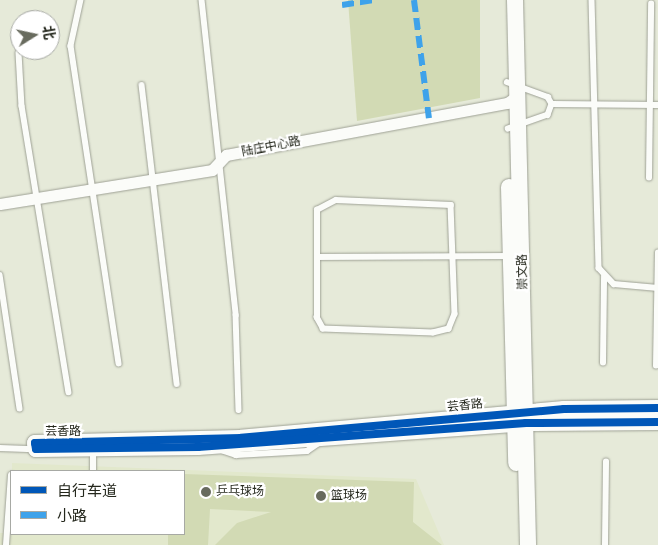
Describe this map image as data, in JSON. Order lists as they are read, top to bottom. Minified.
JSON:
{"streets":{"street":["陆庄中心路","崇文路","芸香路"]},"crossings":[["陆庄中心路","崇文路"],["崇文路","芸香路"]],"places":["乒乓球场","篮球场"],"legend":["自行车道","小路"],"north":"right"}
